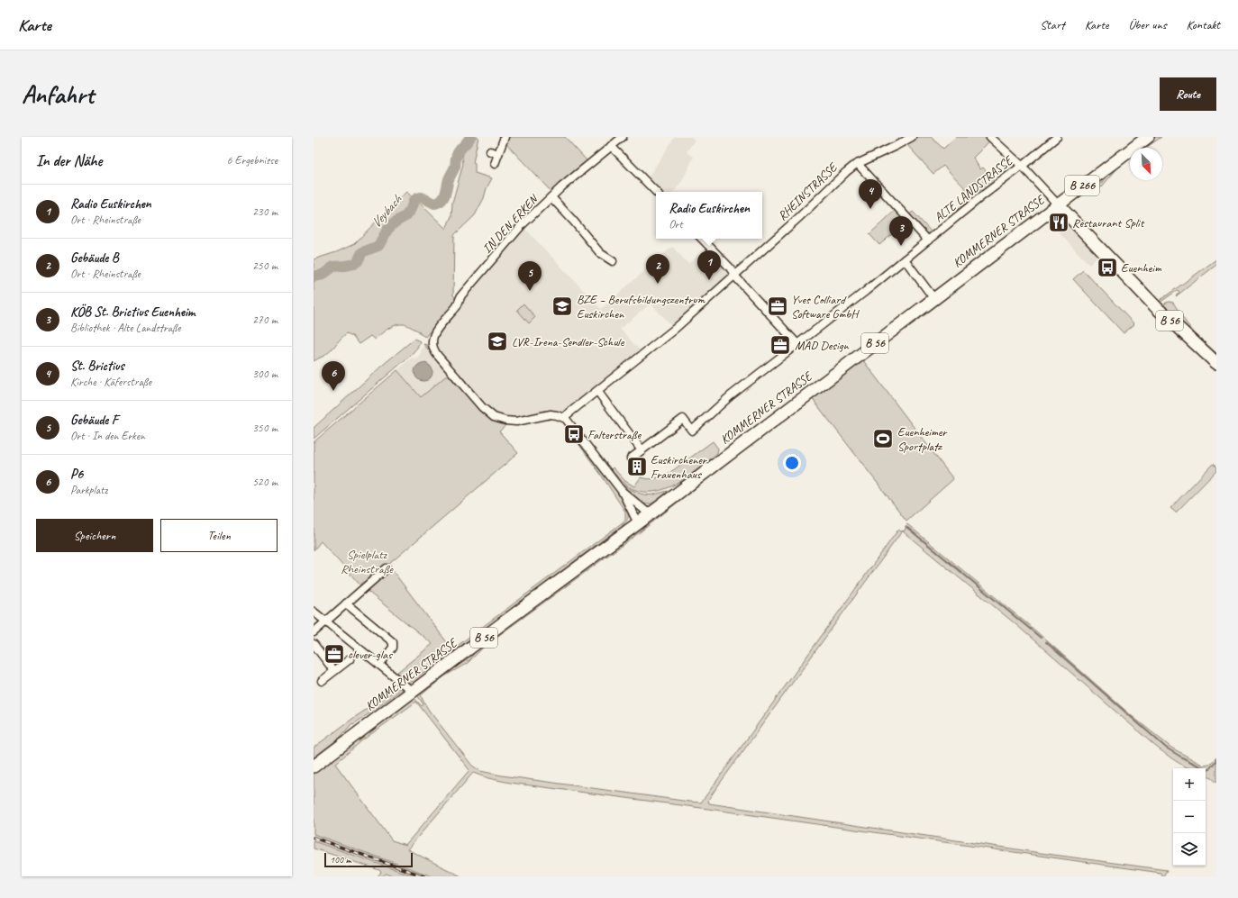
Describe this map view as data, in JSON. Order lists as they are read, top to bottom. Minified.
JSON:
{"streets":{"main road":["B 266","KOMMERNER STRASSE","B 56"],"street":["ALTE LANDSTRASSE","RHEINSTRASSE","IN DEN ERKEN"]},"crossings":[["RHEINSTRASSE","IN DEN ERKEN"],["KOMMERNER STRASSE","B 56"]],"water":["Veybach"],"parks":["Spielplatz Rheinstraße"],"places":{"restaurant":["Restaurant Split"],"bus stop":["Euenheim","Falterstraße"],"school or university":["BZE – Berufsbildungszentrum Euskirchen","LVR-Irena-Sendler-Schule"],"office":["Yves Colliard Software GmbH","MAD Design","clever-glas"],"sports":["Euenheimer Sportplatz"],"building":["Euskirchener Frauenhaus"]},"scale_bar":"100 m","north":"bottom right","page":{"header":"Karte","nav":["Start","Karte","Über uns","Kontakt"],"buttons":["Route",["Speichern","Teilen"]],"title":"Anfahrt","heading":["In der Nähe","6 Ergebnisse"],"pins":["4","3","1","2","5","6"],"list":[{"mark":"1","name":"Radio Euskirchen","note":"Ort · Rheinstraße","value":"230 m"},{"mark":"2","name":"Gebäude B","note":"Ort · Rheinstraße","value":"250 m"},{"mark":"3","name":"KÖB St. Brictius Euenheim","note":"Bibliothek · Alte Landstraße","value":"270 m"},{"mark":"4","name":"St. Brictius","note":"Kirche · Käferstraße","value":"300 m"},{"mark":"5","name":"Gebäude F","note":"Ort · In den Erken","value":"350 m"},{"mark":"6","name":"P6","note":"Parkplatz","value":"520 m"}],"popup":["Radio Euskirchen","Ort"],"map_buttons":["+","−"],"scale":"100 m"}}
